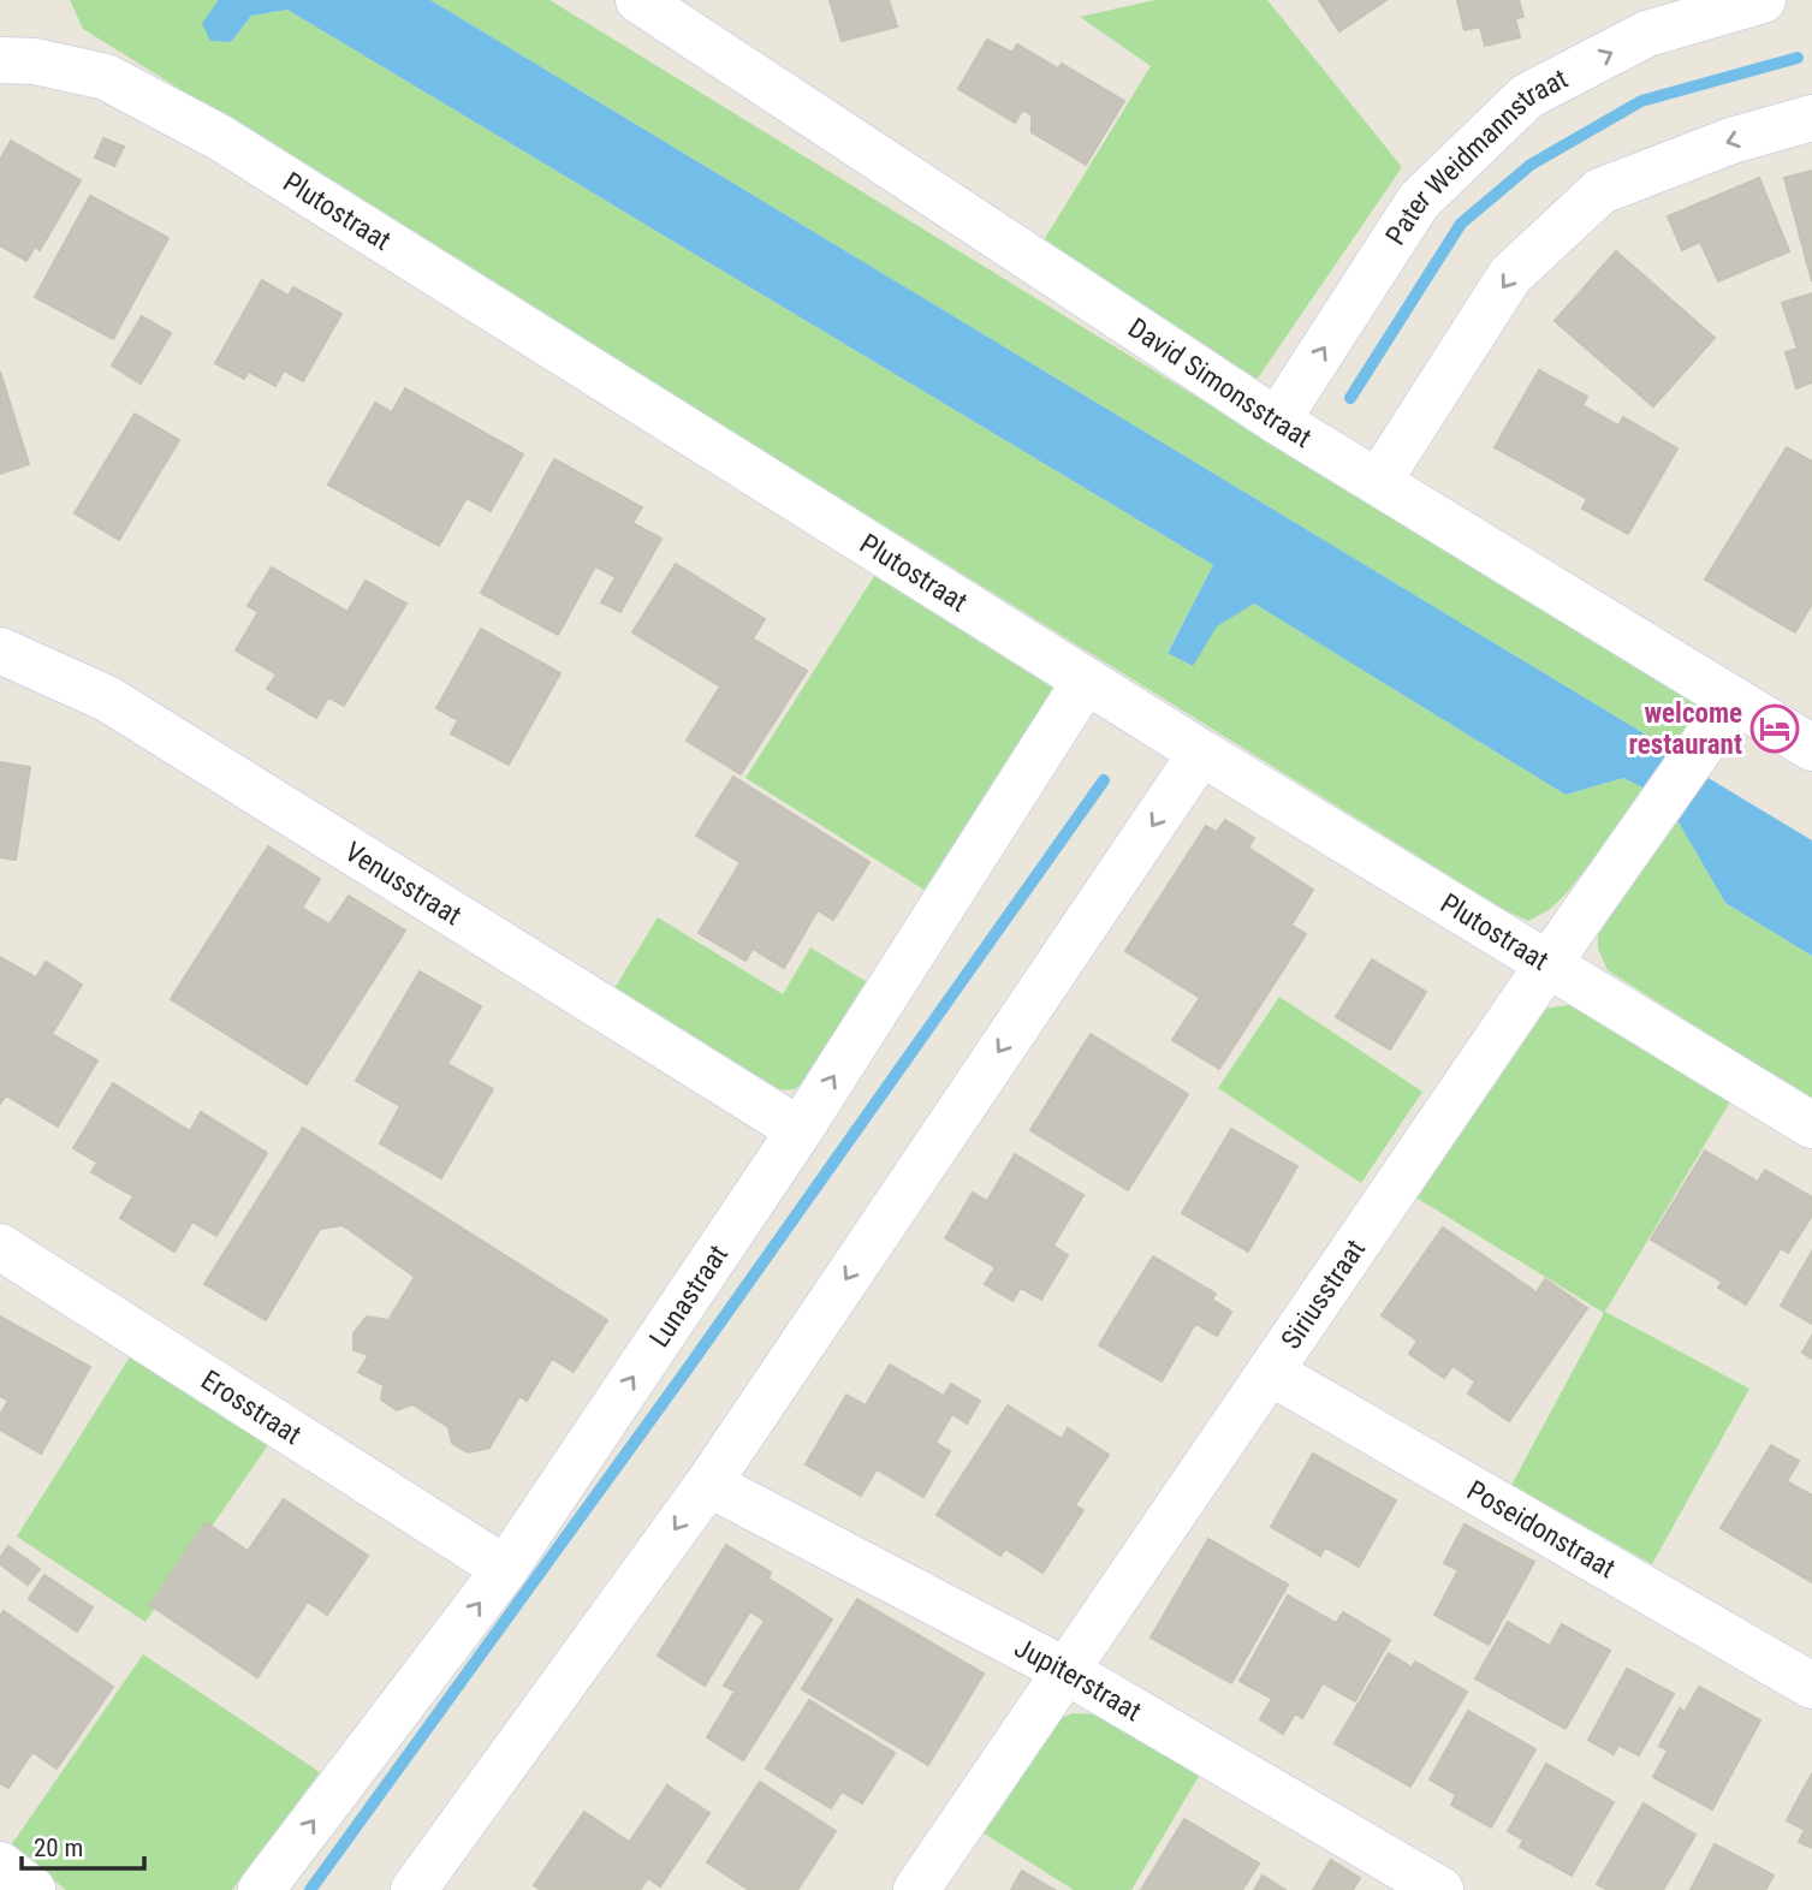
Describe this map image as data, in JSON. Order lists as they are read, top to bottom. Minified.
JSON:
{"streets":{"street":["Pater Weidmannstraat","Plutostraat","David Simonsstraat","Venusstraat","Siriusstraat","Lunastraat","Erosstraat","Poseidonstraat","Jupiterstraat"]},"crossings":[["Pater Weidmannstraat","David Simonsstraat"],["Plutostraat","Siriusstraat"],["Plutostraat","Lunastraat"],["David Simonsstraat","Siriusstraat"],["Venusstraat","Lunastraat"],["Siriusstraat","Poseidonstraat"],["Siriusstraat","Jupiterstraat"],["Lunastraat","Erosstraat"]],"places":{"hotel":["welcome restaurant"]},"scale_bar":"20 m"}
